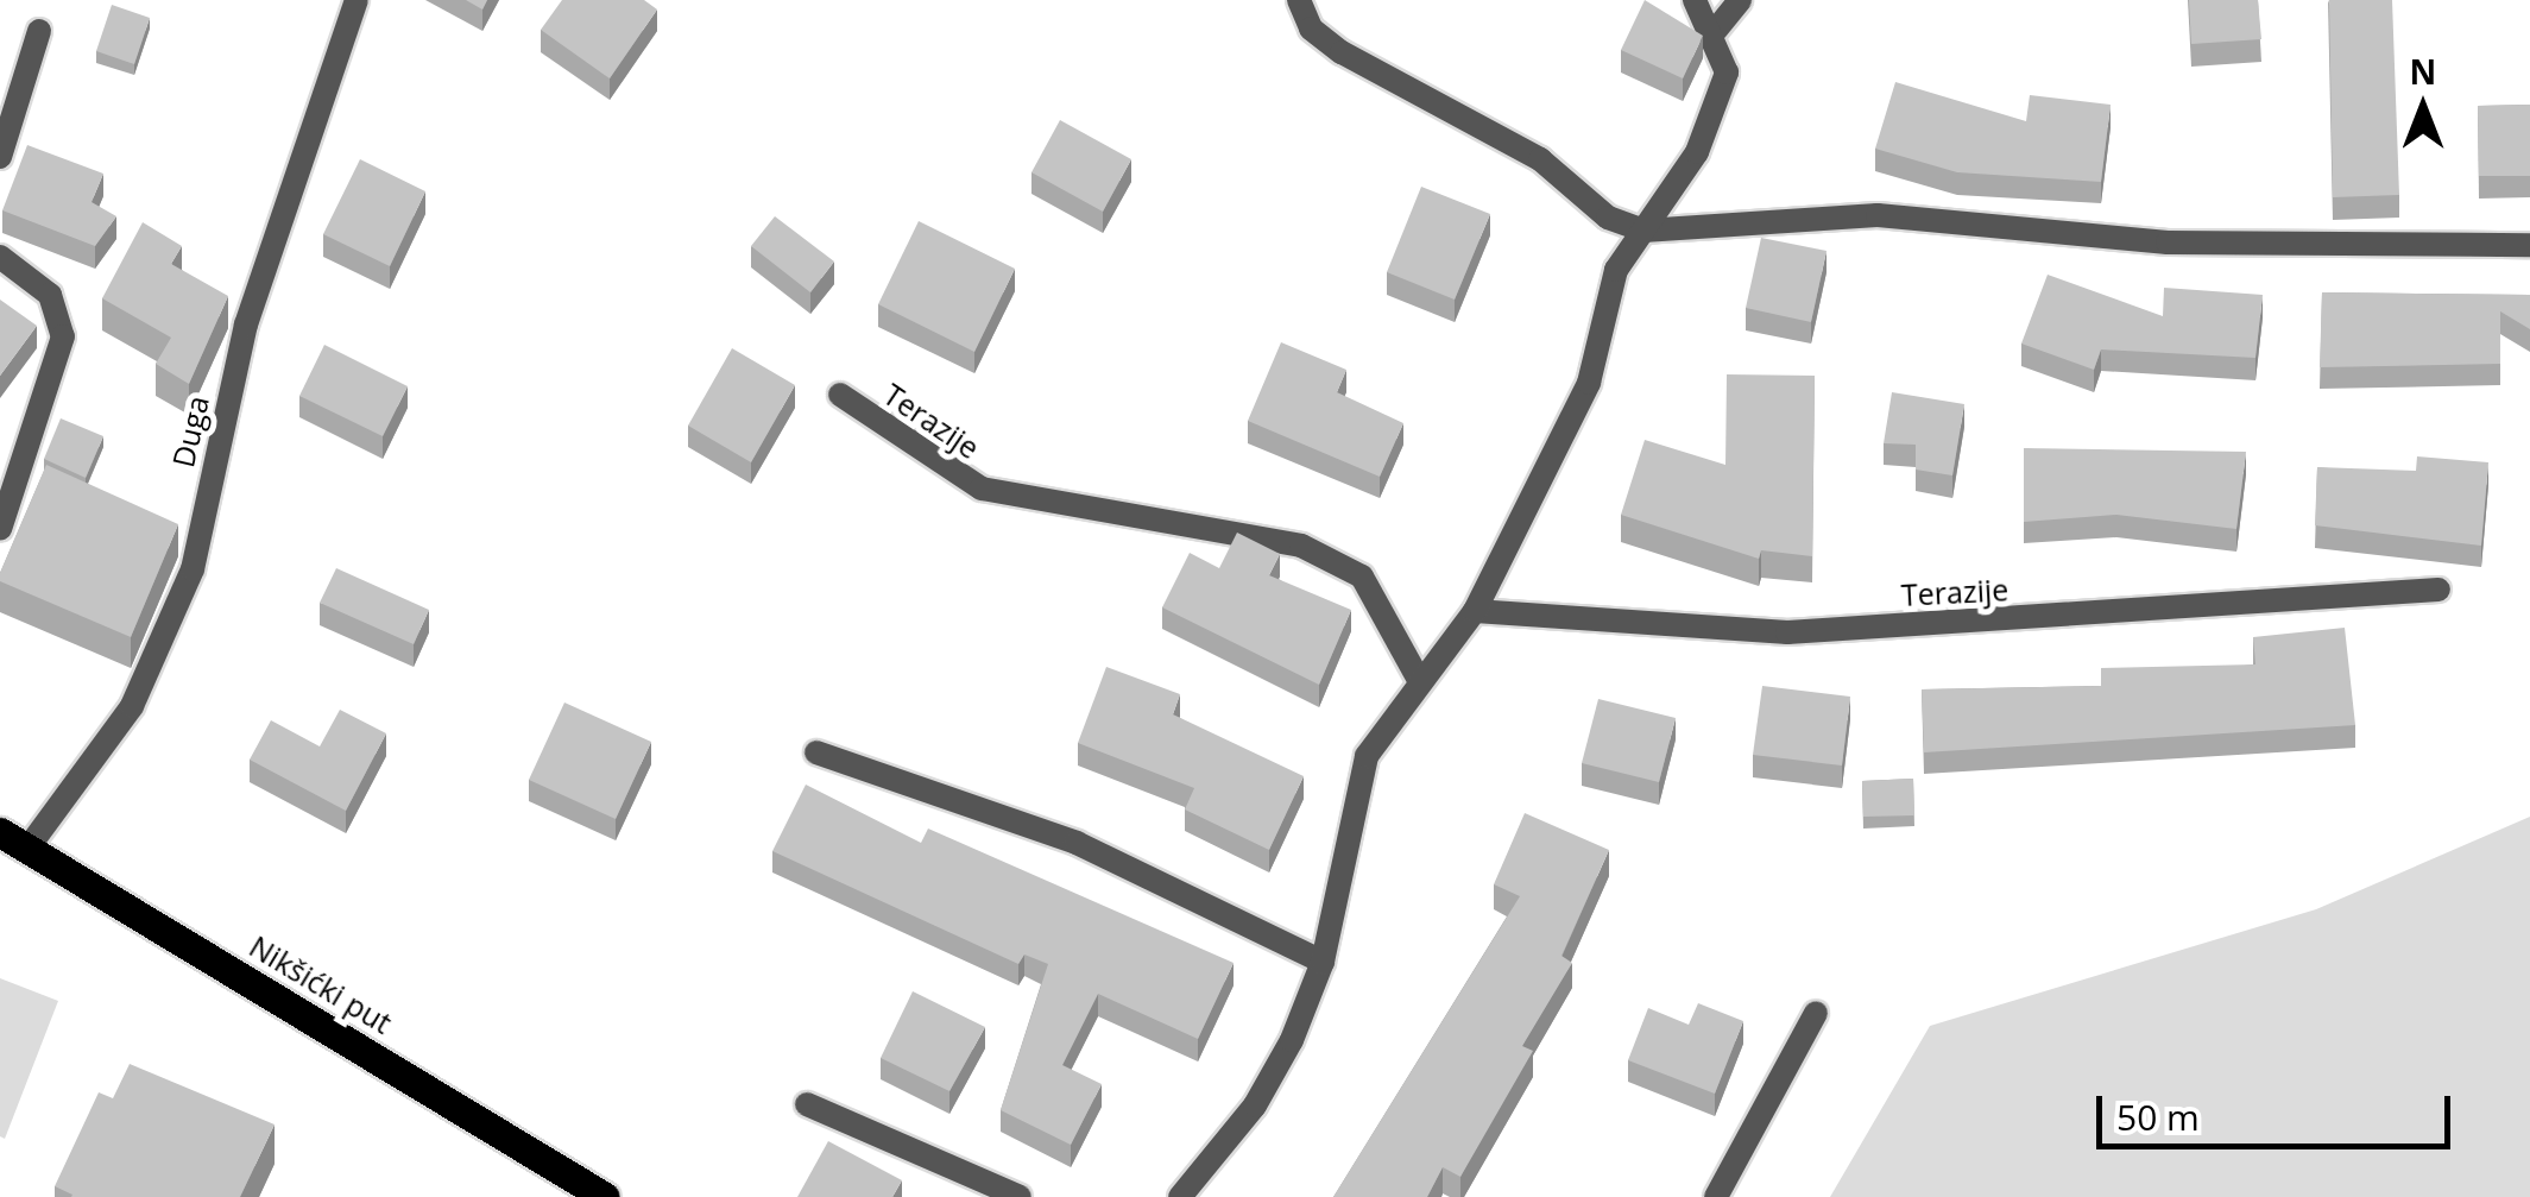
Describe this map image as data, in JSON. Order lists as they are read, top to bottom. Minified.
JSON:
{"streets":{"main road":["Nikšićki put"],"street":["Terazije","Duga"]},"crossings":[["Duga","Nikšićki put"]],"scale_bar":"50 m","north":"top"}
